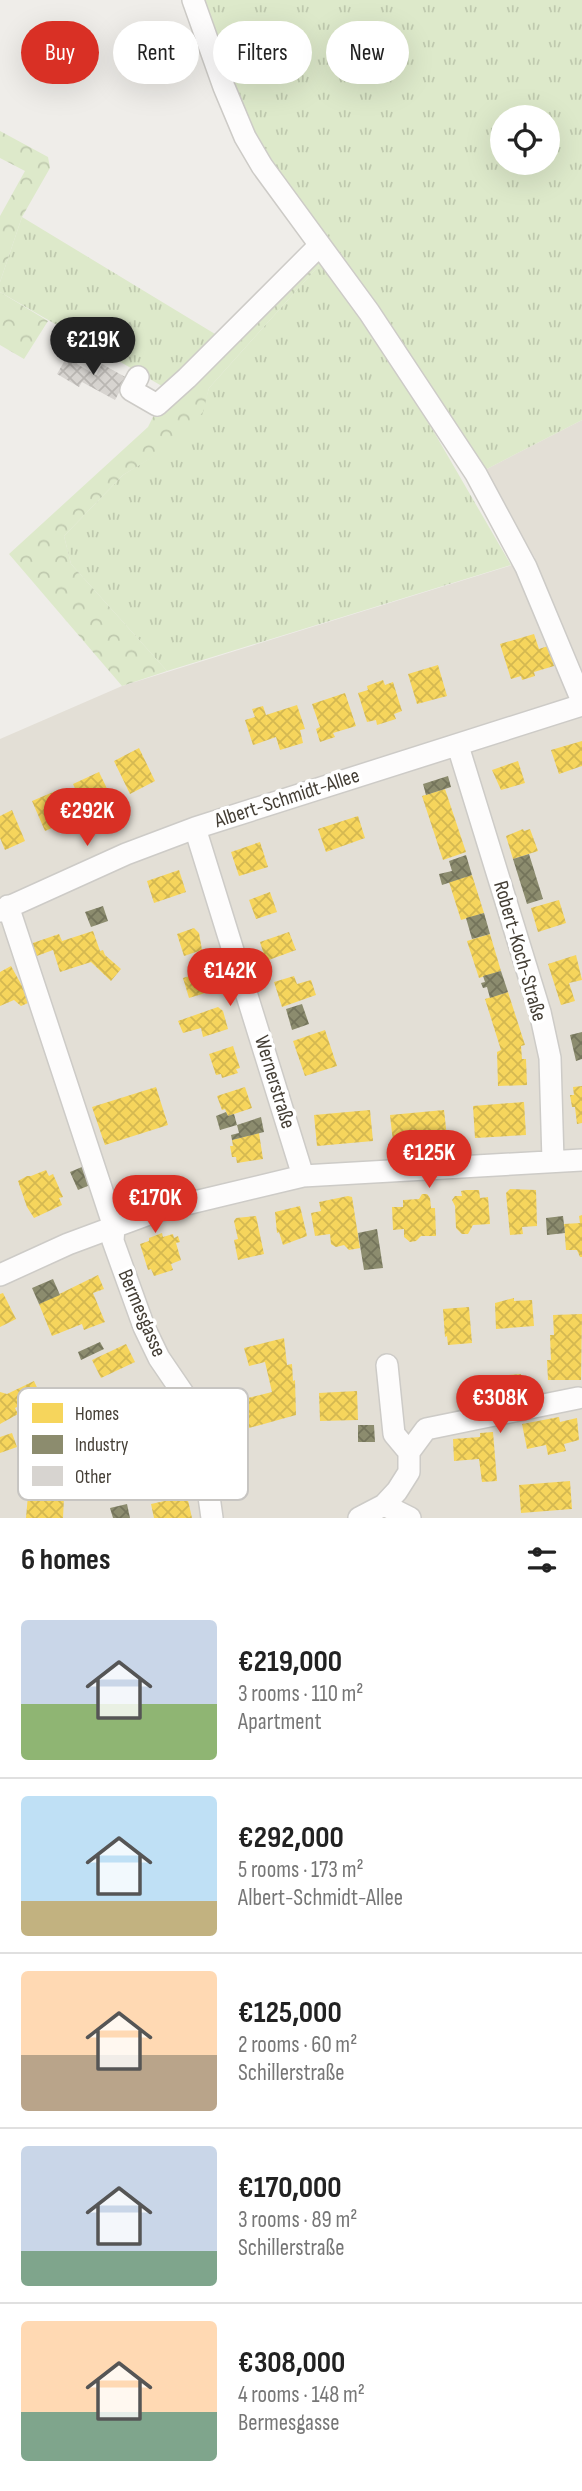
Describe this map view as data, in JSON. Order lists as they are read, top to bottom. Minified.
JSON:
{"streets":{"street":["Albert-Schmidt-Allee","Robert-Koch-Straße","Wernerstraße","Bermesgasse"]},"crossings":[["Albert-Schmidt-Allee","Robert-Koch-Straße"],["Albert-Schmidt-Allee","Wernerstraße"],["Albert-Schmidt-Allee","Bermesgasse"]],"legend":["Homes","Industry","Other"],"page":{"chip":["Buy","Rent","Filters","New"],"price":["€219K","€292K","€142K","€125K","€170K","€308K"],"heading":"6 homes","list":[{"name":"€219,000","note":"3 rooms · 110 m² · Apartment"},{"name":"€292,000","note":"5 rooms · 173 m² · Albert-Schmidt-Allee"},{"name":"€125,000","note":"2 rooms · 60 m² · Schillerstraße"},{"name":"€170,000","note":"3 rooms · 89 m² · Schillerstraße"},{"name":"€308,000","note":"4 rooms · 148 m² · Bermesgasse"}]}}
